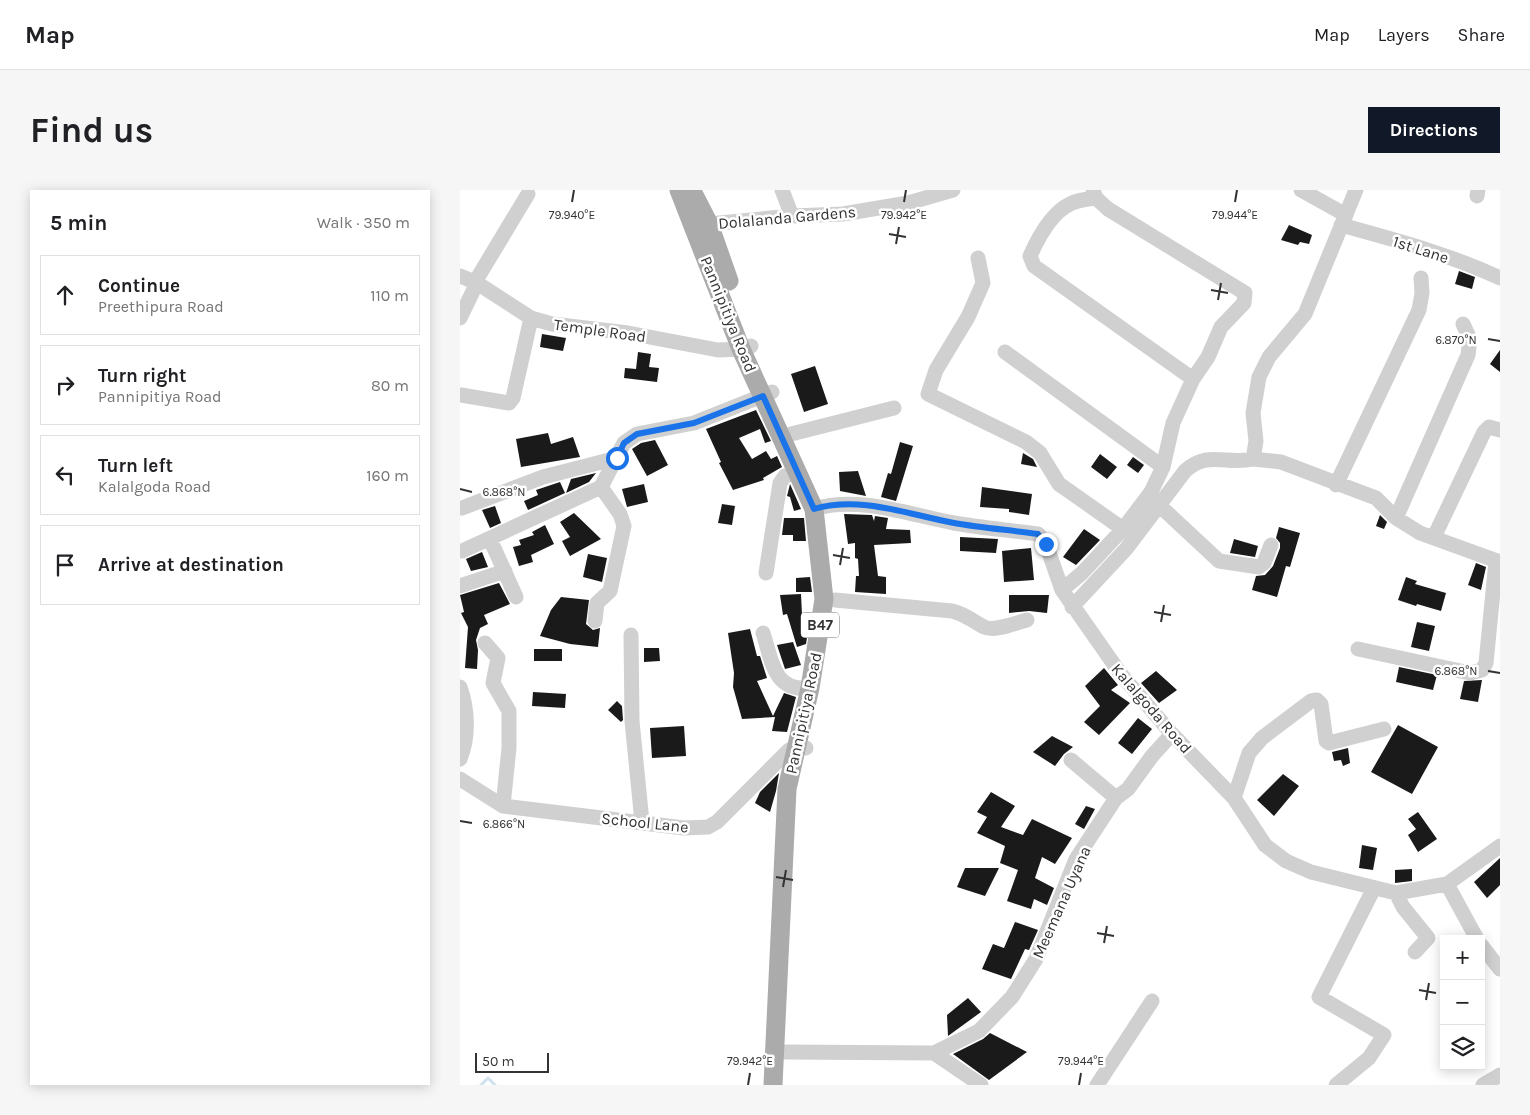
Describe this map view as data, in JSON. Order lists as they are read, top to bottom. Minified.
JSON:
{"streets":{"main road":["Pannipitiya Road","B47"],"street":["Dolalanda Gardens","1st Lane","Temple Road","Kalalgoda Road","School Lane","Meemana Uyana"]},"crossings":[["Dolalanda Gardens","Pannipitiya Road"],["Pannipitiya Road","Temple Road"],["Pannipitiya Road","Kalalgoda Road"],["Pannipitiya Road","School Lane"],["Kalalgoda Road","Meemana Uyana"]],"scale_bar":"50 m","page":{"header":"Map","nav":["Map","Layers","Share"],"buttons":"Directions","title":"Find us","heading":["5 min","Walk · 350 m"],"list":[["Continue","Preethipura Road","110 m"],["Turn right","Pannipitiya Road","80 m"],["Turn left","Kalalgoda Road","160 m"],"Arrive at destination"],"map_buttons":["+","−"],"scale":"50 m"},"coordinates":["79.940°E","79.942°E","79.944°E","6.870°N","6.868°N","6.866°N"]}
